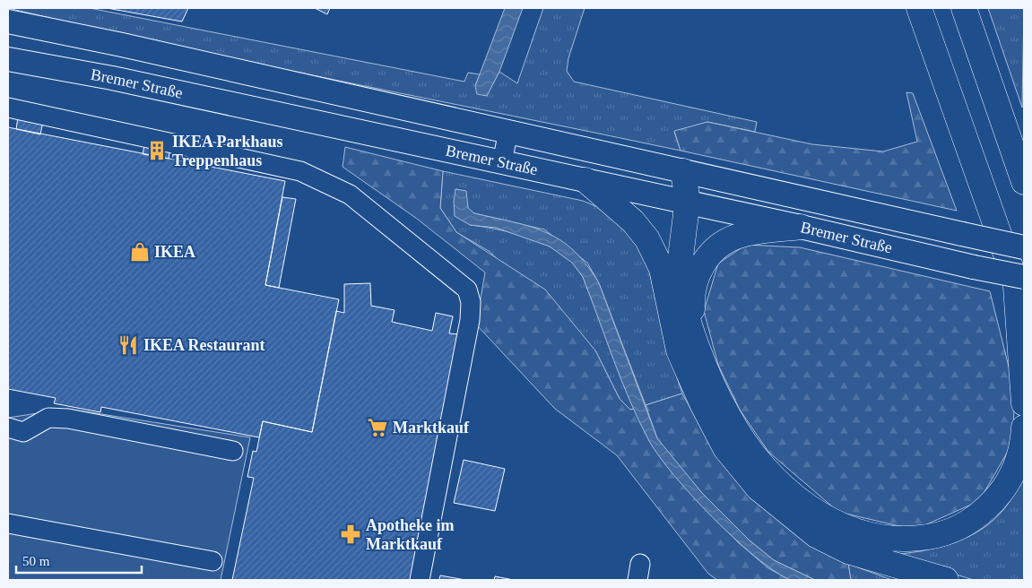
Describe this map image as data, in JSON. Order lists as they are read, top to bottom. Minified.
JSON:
{"streets":{"main road":["Bremer Straße"]},"places":{"building":["IKEA Parkhaus Treppenhaus"],"shop":["IKEA"],"restaurant":["IKEA Restaurant"],"supermarket":["Marktkauf"],"pharmacy":["Apotheke im Marktkauf"]},"scale_bar":"50 m"}
